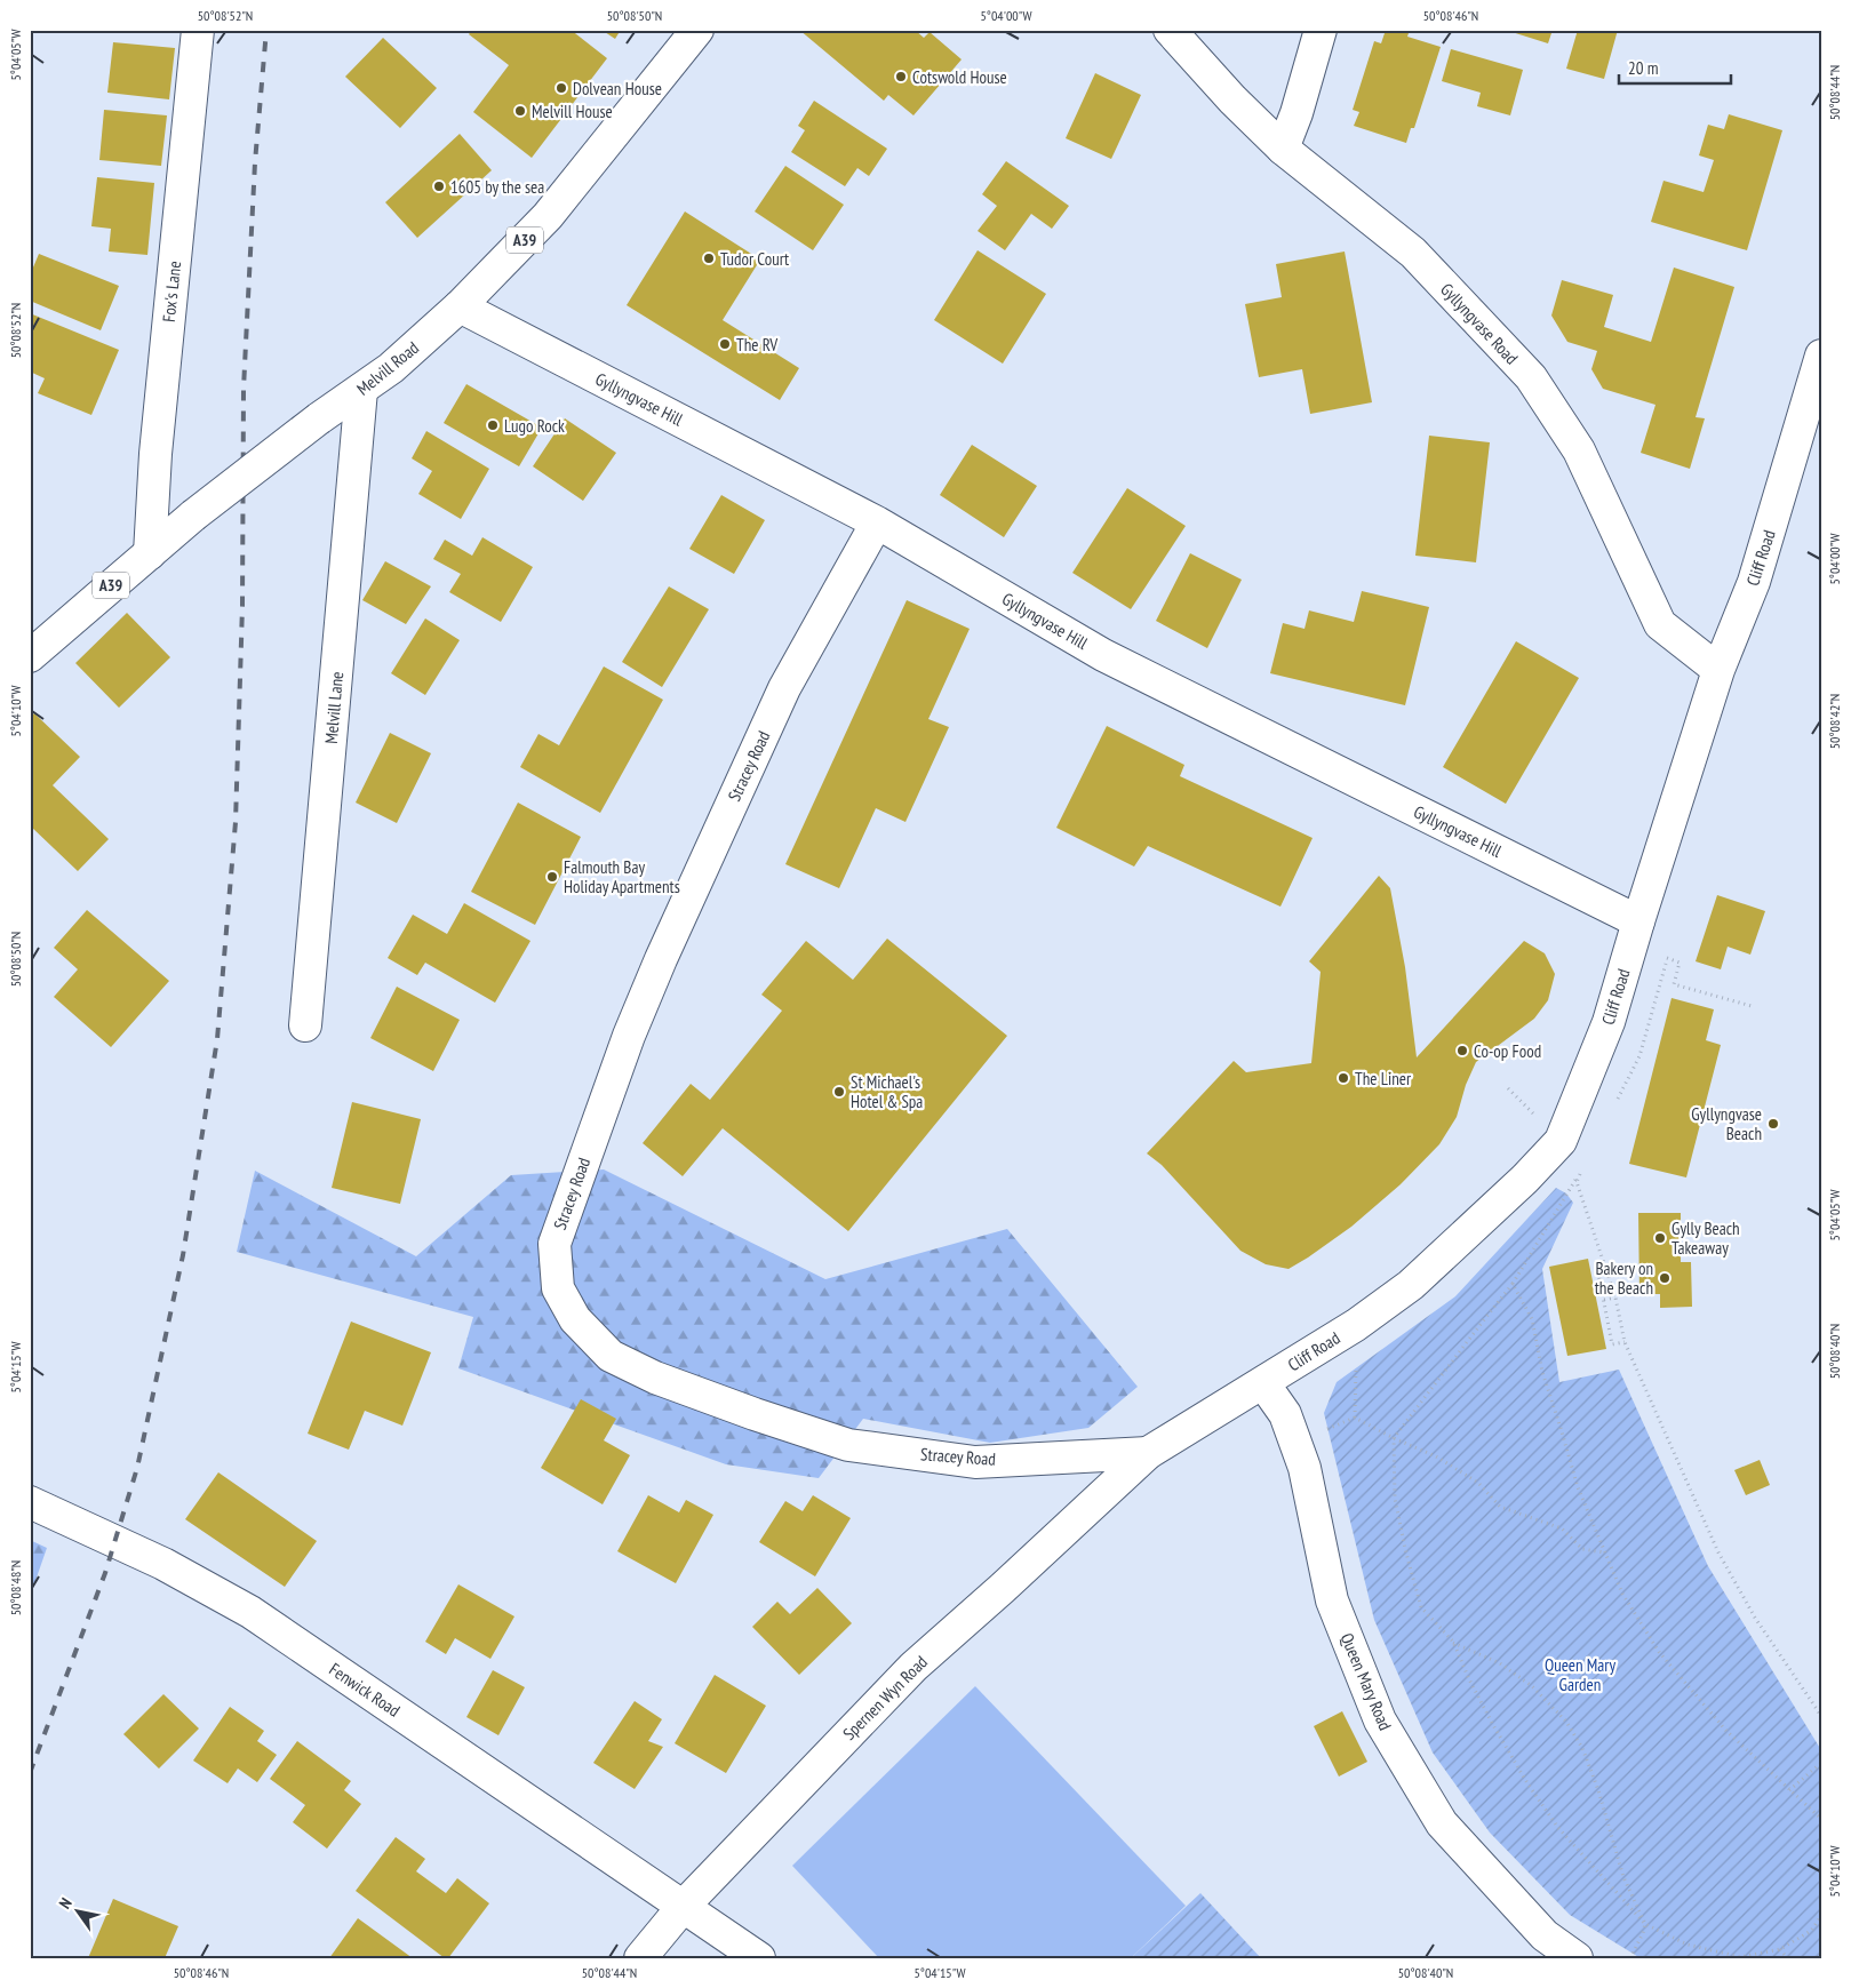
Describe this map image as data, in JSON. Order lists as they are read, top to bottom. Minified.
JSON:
{"streets":{"street":["A39","Fox's Lane","Gyllyngvase Road","Melvill Road","Gyllyngvase Hill","Cliff Road","Melvill Lane","Stracey Road","Queen Mary Road","Fenwick Road","Spernen Wyn Road"]},"crossings":[["Fox's Lane","Melvill Road"],["Gyllyngvase Road","Cliff Road"],["Melvill Road","Gyllyngvase Hill"],["Melvill Road","Melvill Lane"],["Gyllyngvase Hill","Cliff Road"],["Gyllyngvase Hill","Stracey Road"],["Cliff Road","Stracey Road"],["Cliff Road","Queen Mary Road"],["Cliff Road","Spernen Wyn Road"],["Stracey Road","Spernen Wyn Road"],["Fenwick Road","Spernen Wyn Road"]],"parks":["Queen Mary Garden"],"places":["Cotswold House","Dolvean House","Melvill House","1605 by the sea","Tudor Court","The RV","Lugo Rock","Falmouth Bay Holiday Apartments","Co-op Food","The Liner","St Michael's Hotel & Spa","Gyllyngvase Beach","Gylly Beach Takeaway","Bakery on the Beach"],"scale_bar":"20 m","north":"top left","coordinates":["50°08'52\"N","50°08'50\"N","5°04'00\"W","50°08'46\"N","5°04'05\"W","50°08'44\"N","5°04'10\"W","50°08'42\"N","50°08'40\"N","5°04'15\"W","50°08'48\"N"]}
